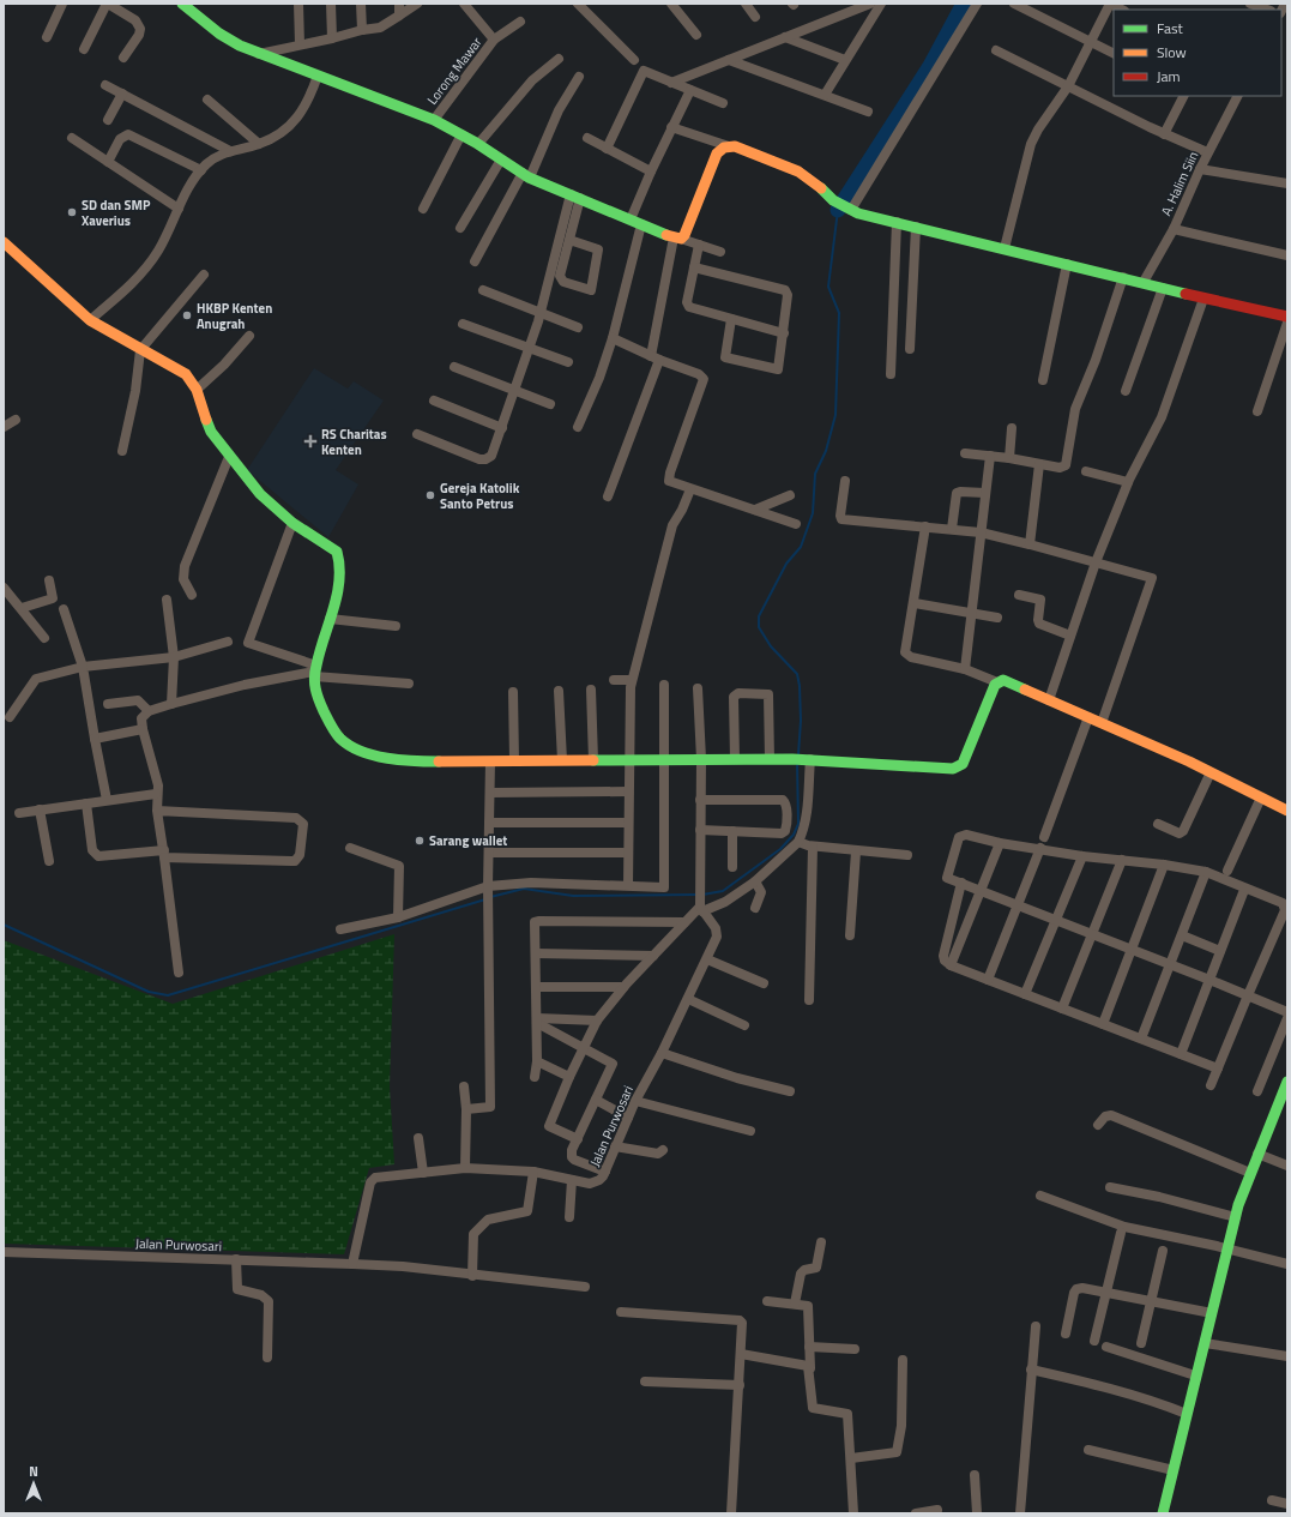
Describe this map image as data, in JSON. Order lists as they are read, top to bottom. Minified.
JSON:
{"streets":{"street":["Lorong Mawar","A. Halim Siin","Jalan Purwosari"]},"places":{"other":["SD dan SMP Xaverius","HKBP Kenten Anugrah","Gereja Katolik Santo Petrus","Sarang wallet"],"health":["RS Charitas Kenten"]},"legend":["Fast","Slow","Jam"],"north":"top"}
